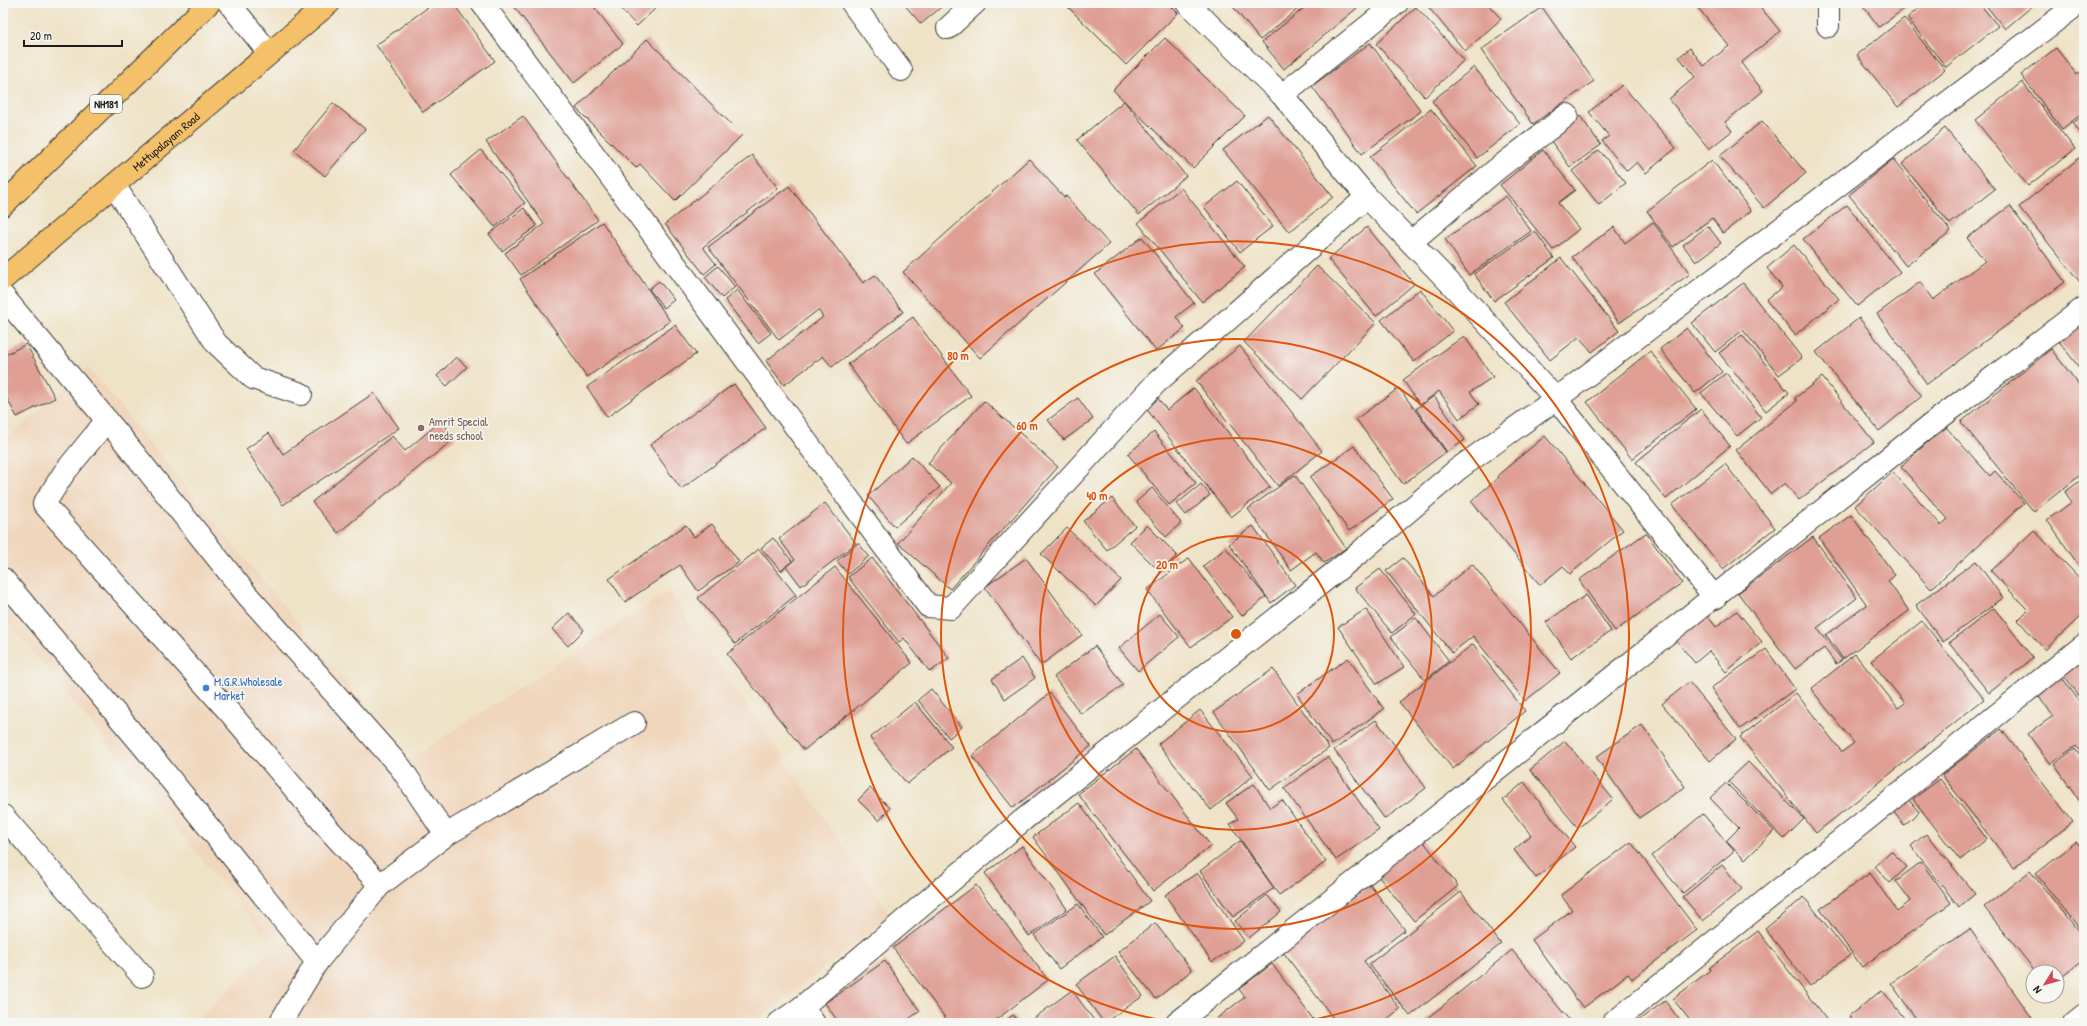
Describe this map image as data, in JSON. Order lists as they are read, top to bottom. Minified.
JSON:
{"streets":{"highway":["NH181","Mettupalayam Road"]},"places":["Amrit Special needs school","M.G.R.Wholesale Market"],"scale_bar":"20 m","north":"bottom left","rings":["80 m","60 m","40 m","20 m"]}
